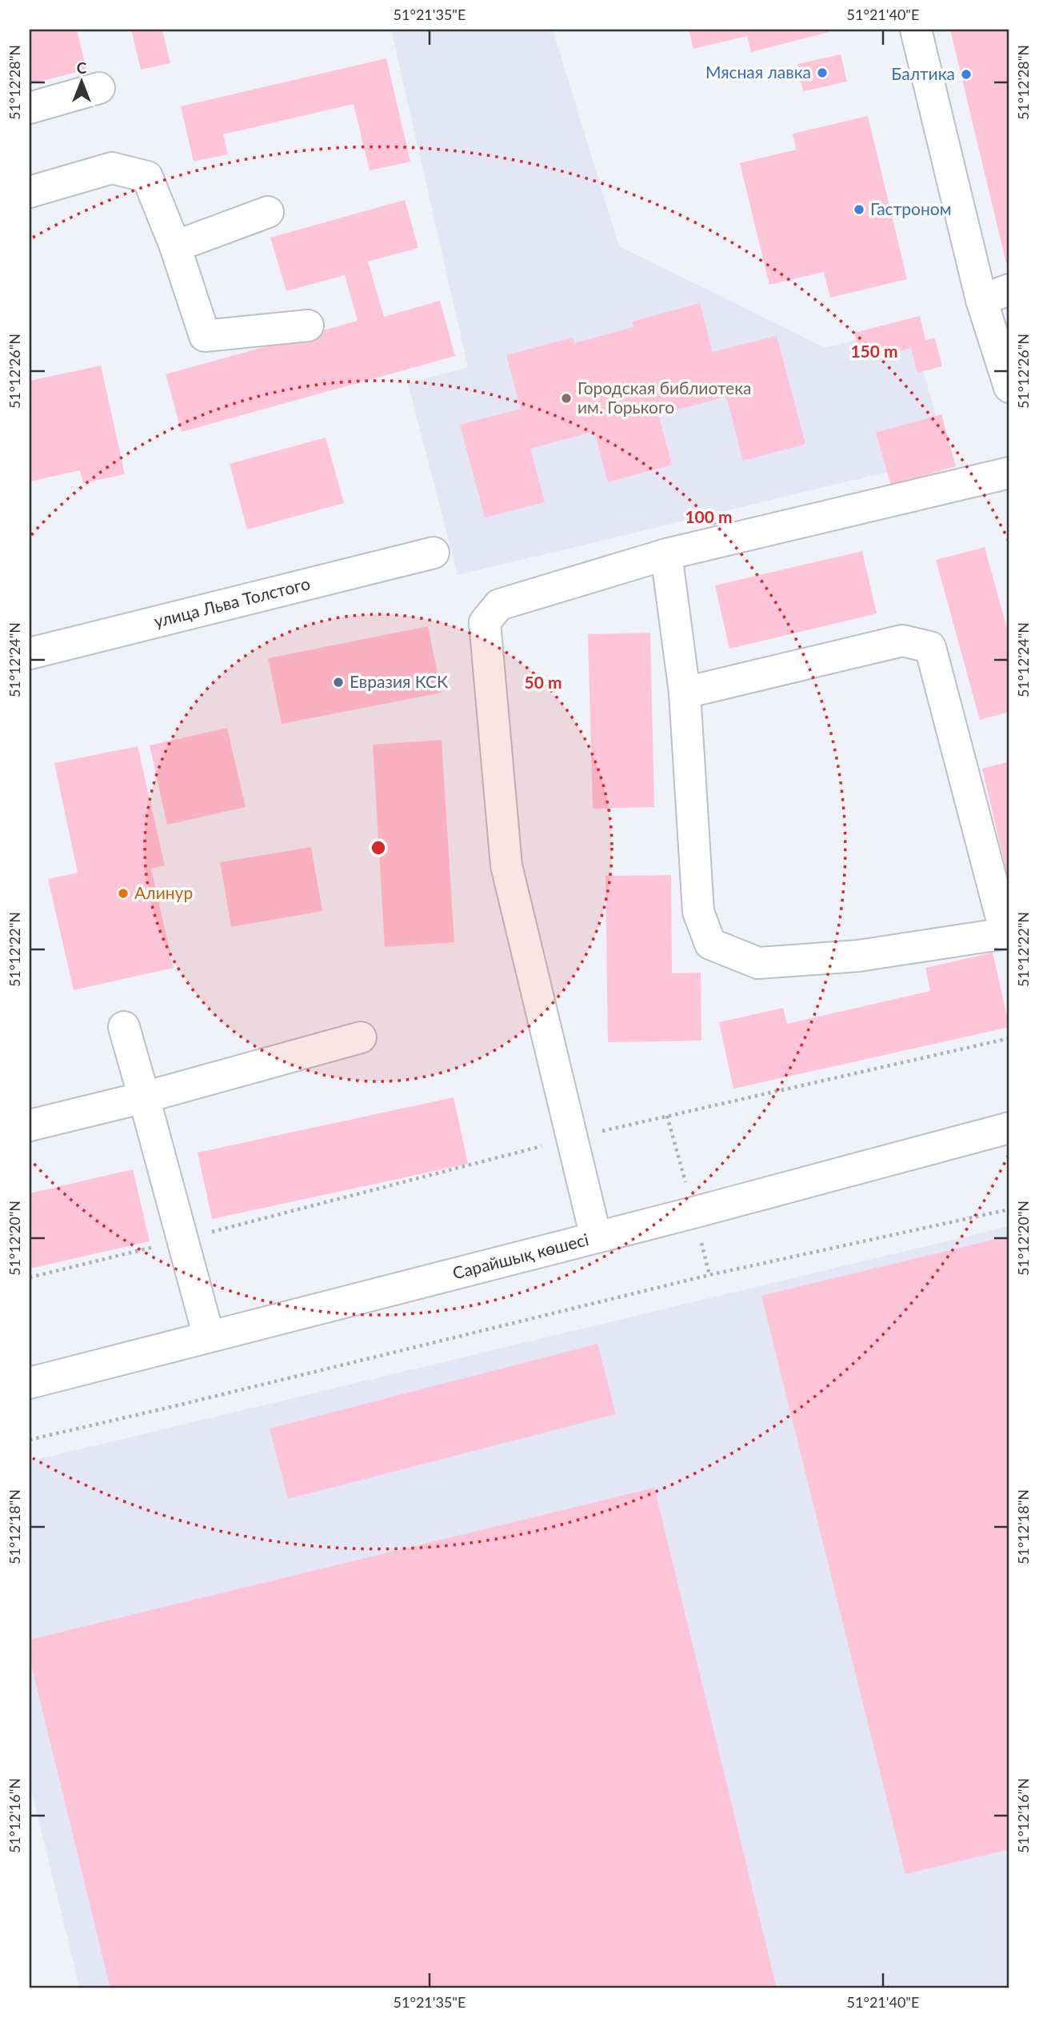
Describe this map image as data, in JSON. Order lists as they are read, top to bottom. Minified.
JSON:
{"streets":{"street":["улица Льва Толстого","Сарайшық көшесі"]},"places":["Мясная лавка","Балтика","Гастроном","Городская библиотека им. Горького","Евразия КСК","Алинур"],"north":"top","coordinates":["51°21'35\"E","51°21'40\"E","51°12'28\"N","51°12'26\"N","51°12'24\"N","51°12'22\"N","51°12'20\"N","51°12'18\"N","51°12'16\"N"],"rings":["150 m","100 m","50 m"]}
